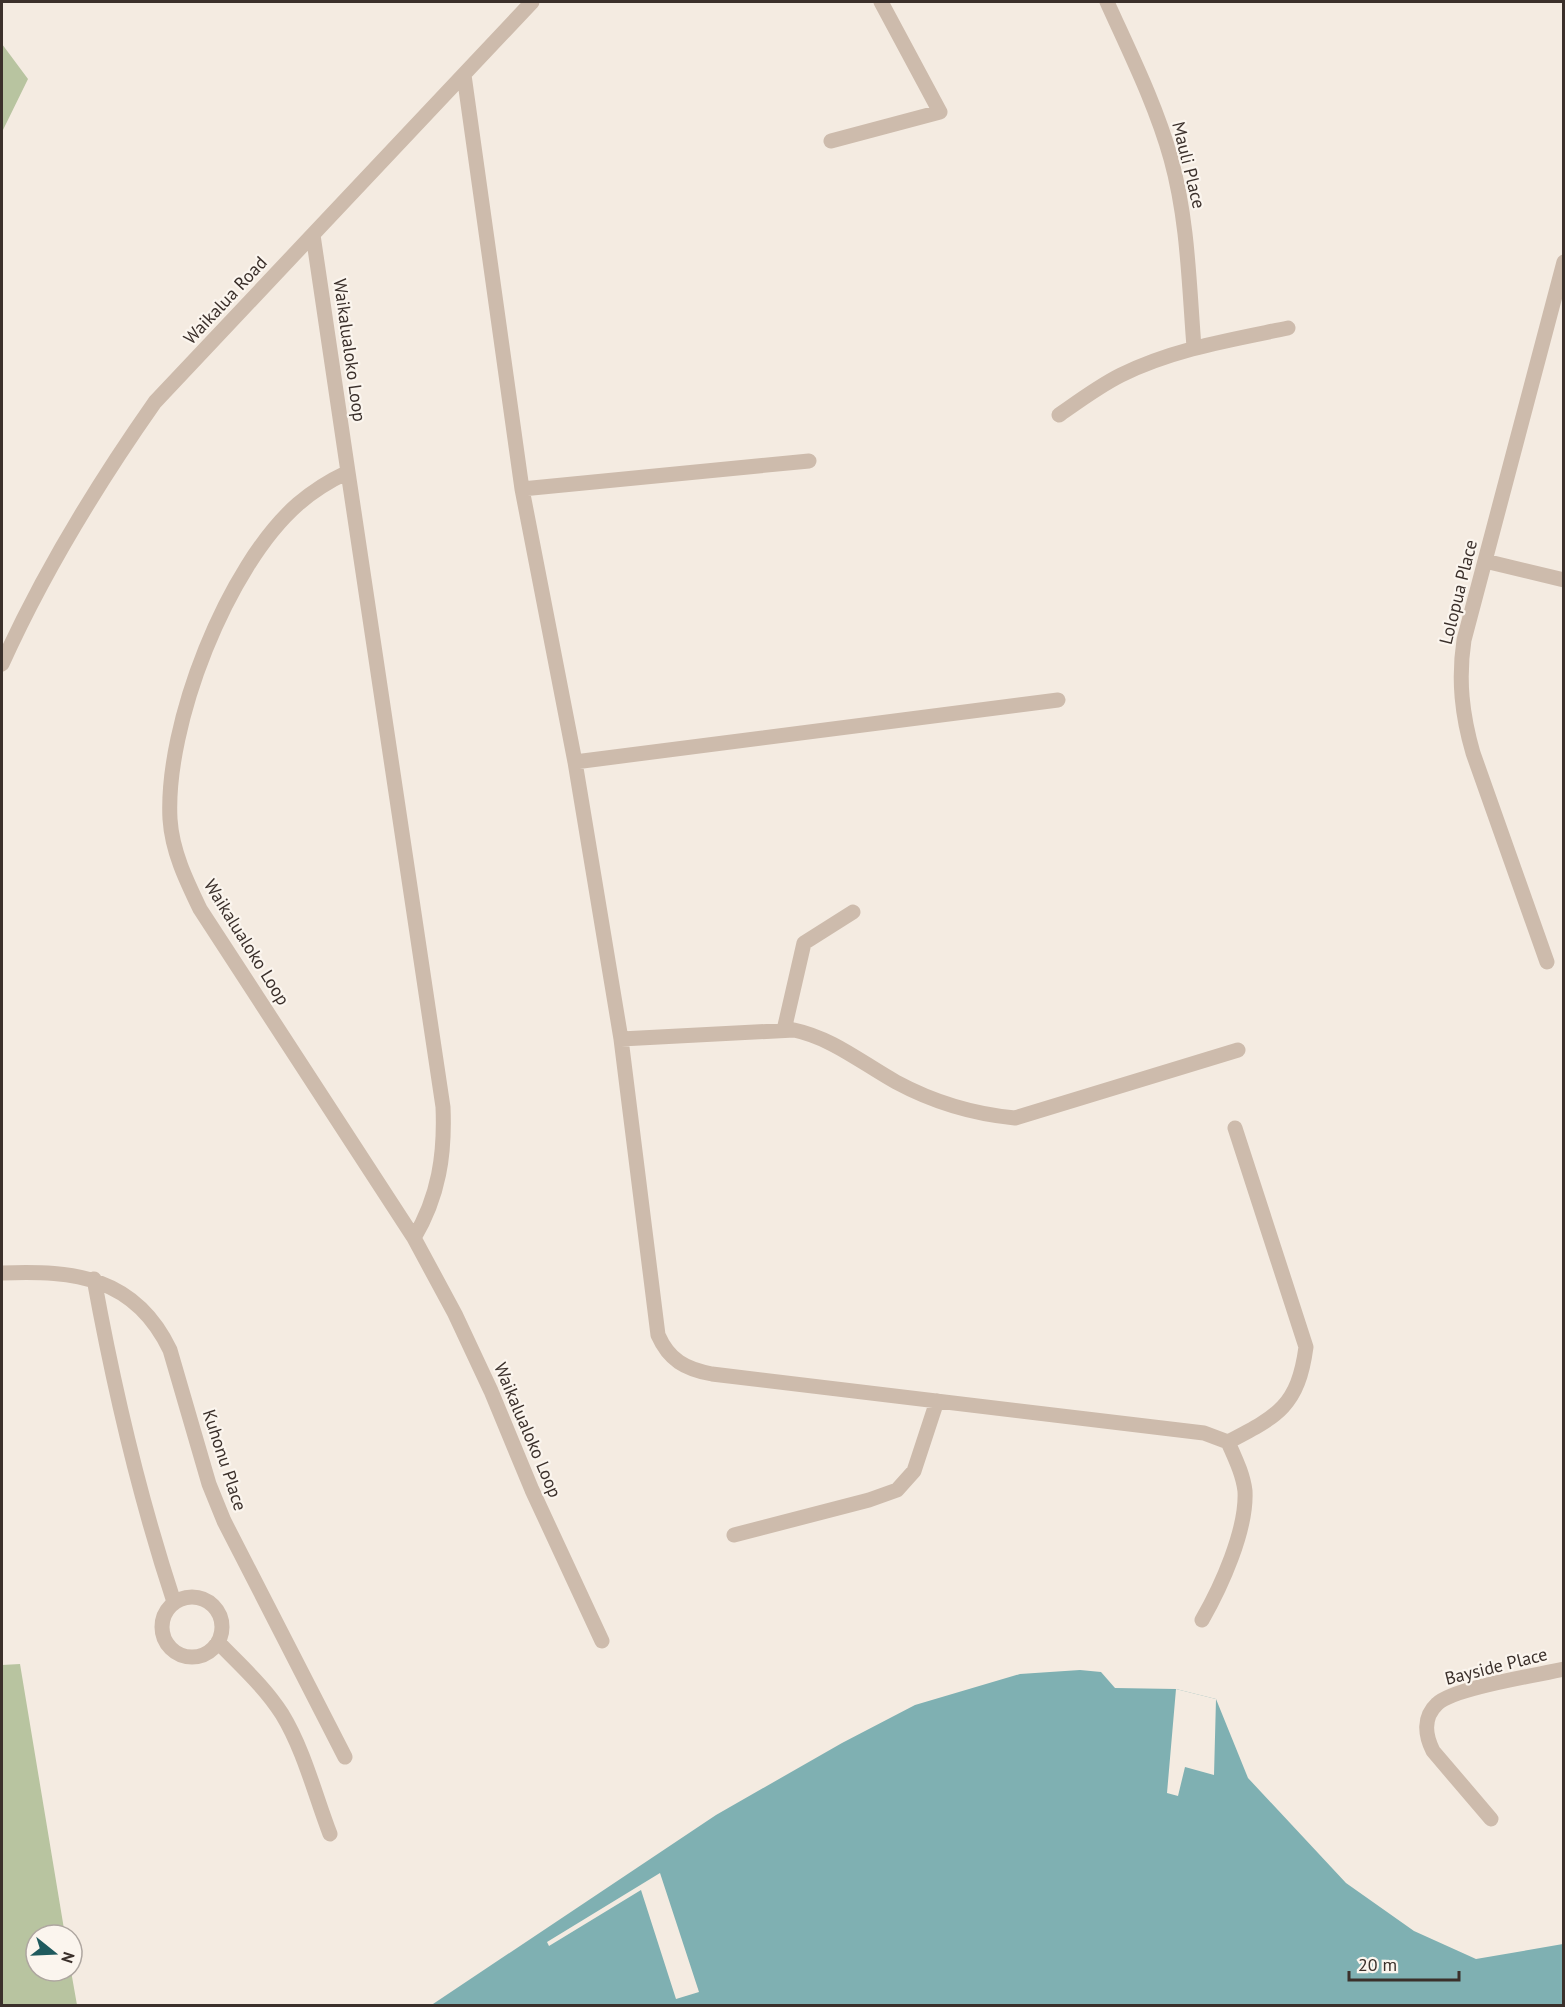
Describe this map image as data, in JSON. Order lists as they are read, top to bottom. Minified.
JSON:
{"streets":{"street":["Mauli Place","Waikalua Road","Waikalualoko Loop","Lolopua Place","Kuhonu Place","Bayside Place"]},"crossings":[["Waikalua Road","Waikalualoko Loop"]],"scale_bar":"20 m","north":"right"}
